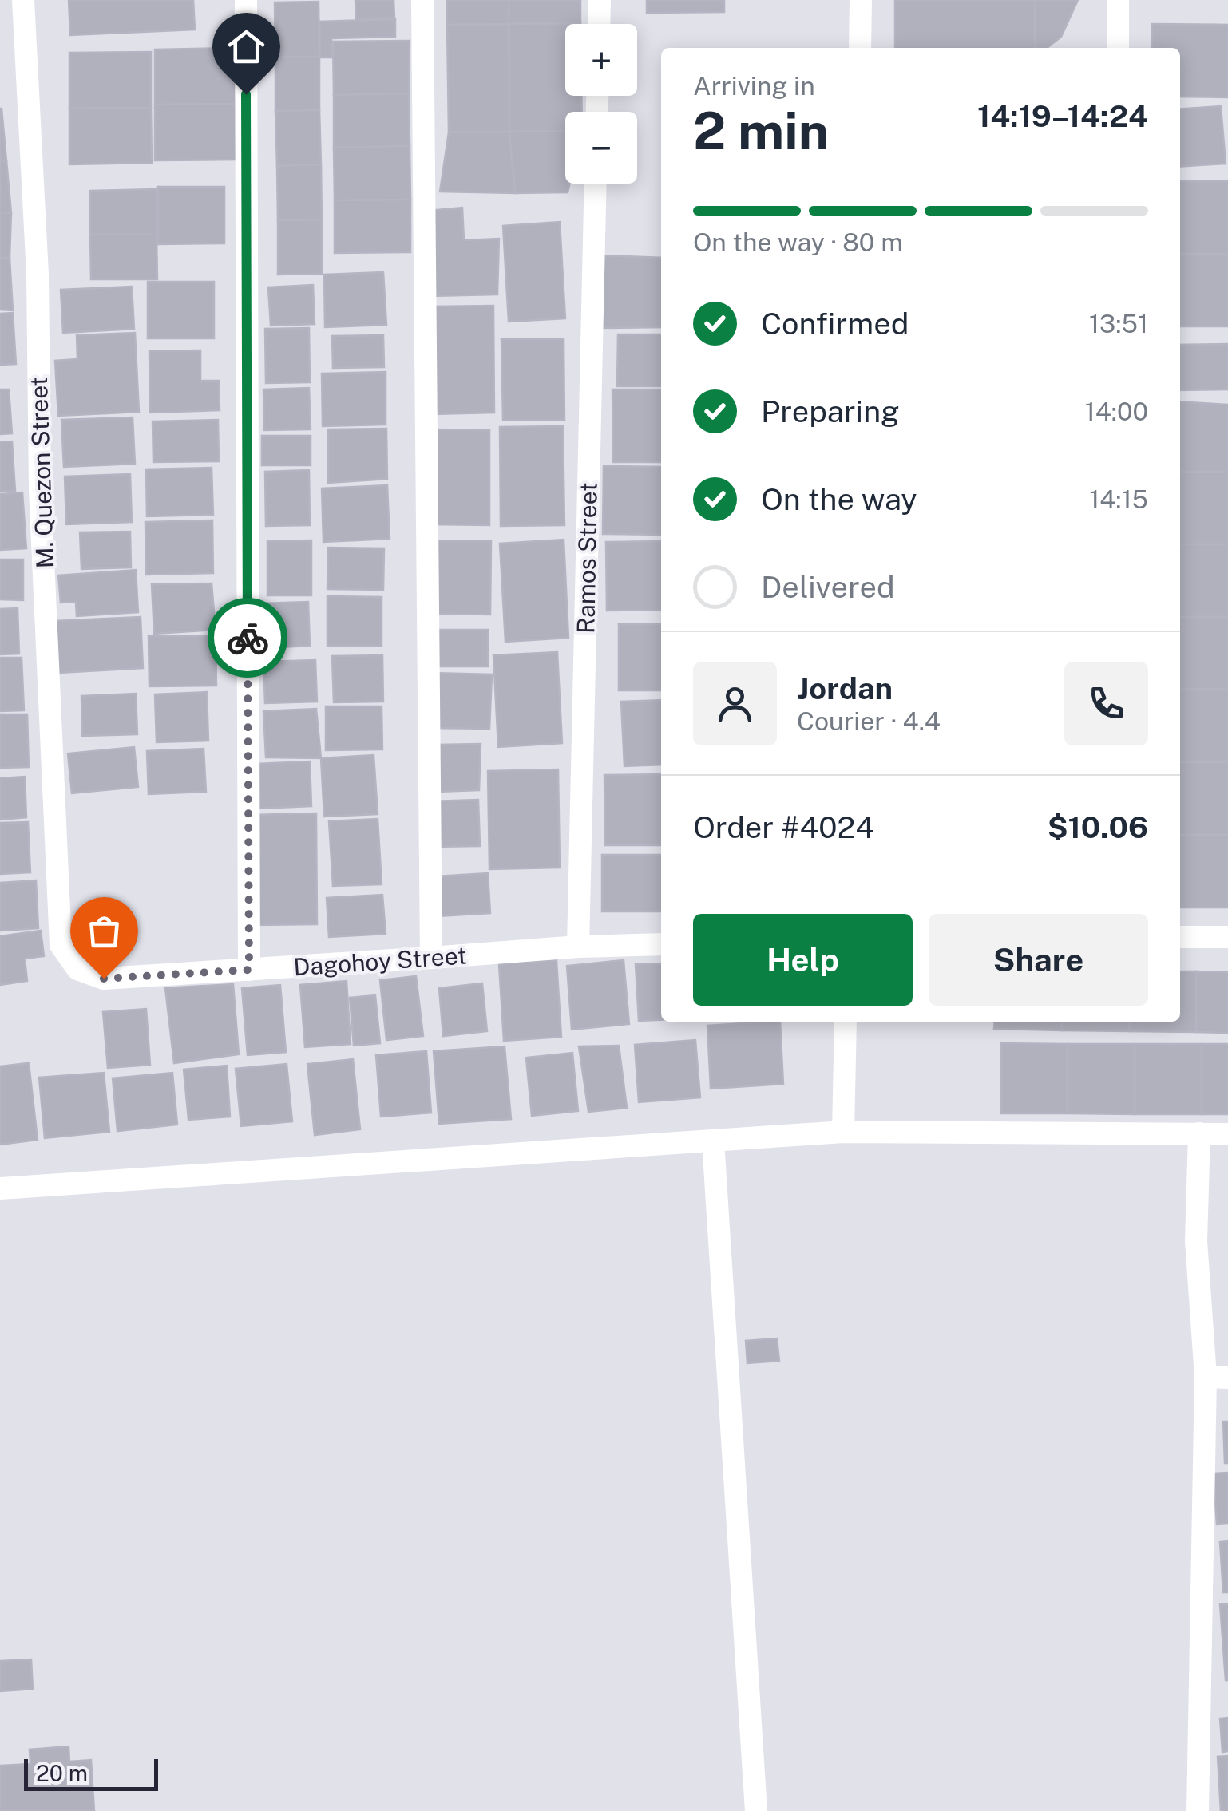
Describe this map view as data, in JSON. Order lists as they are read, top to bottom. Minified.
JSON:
{"streets":{"street":["M. Quezon Street","Ramos Street","Dagohoy Street"]},"crossings":[["M. Quezon Street","Dagohoy Street"],["Ramos Street","Dagohoy Street"]],"scale_bar":"20 m","page":{"map_buttons":["+","−"],"heading":["2 min","Arriving in","14:19–14:24"],"panel":["Jordan","Courier · 4.4","Order #4024","$10.06"],"bar":"On the way · 80 m","list":[["Confirmed","13:51"],["Preparing","14:00"],["On the way","14:15"],"Delivered"],"buttons":["Help","Share"],"scale":"20 m"}}
